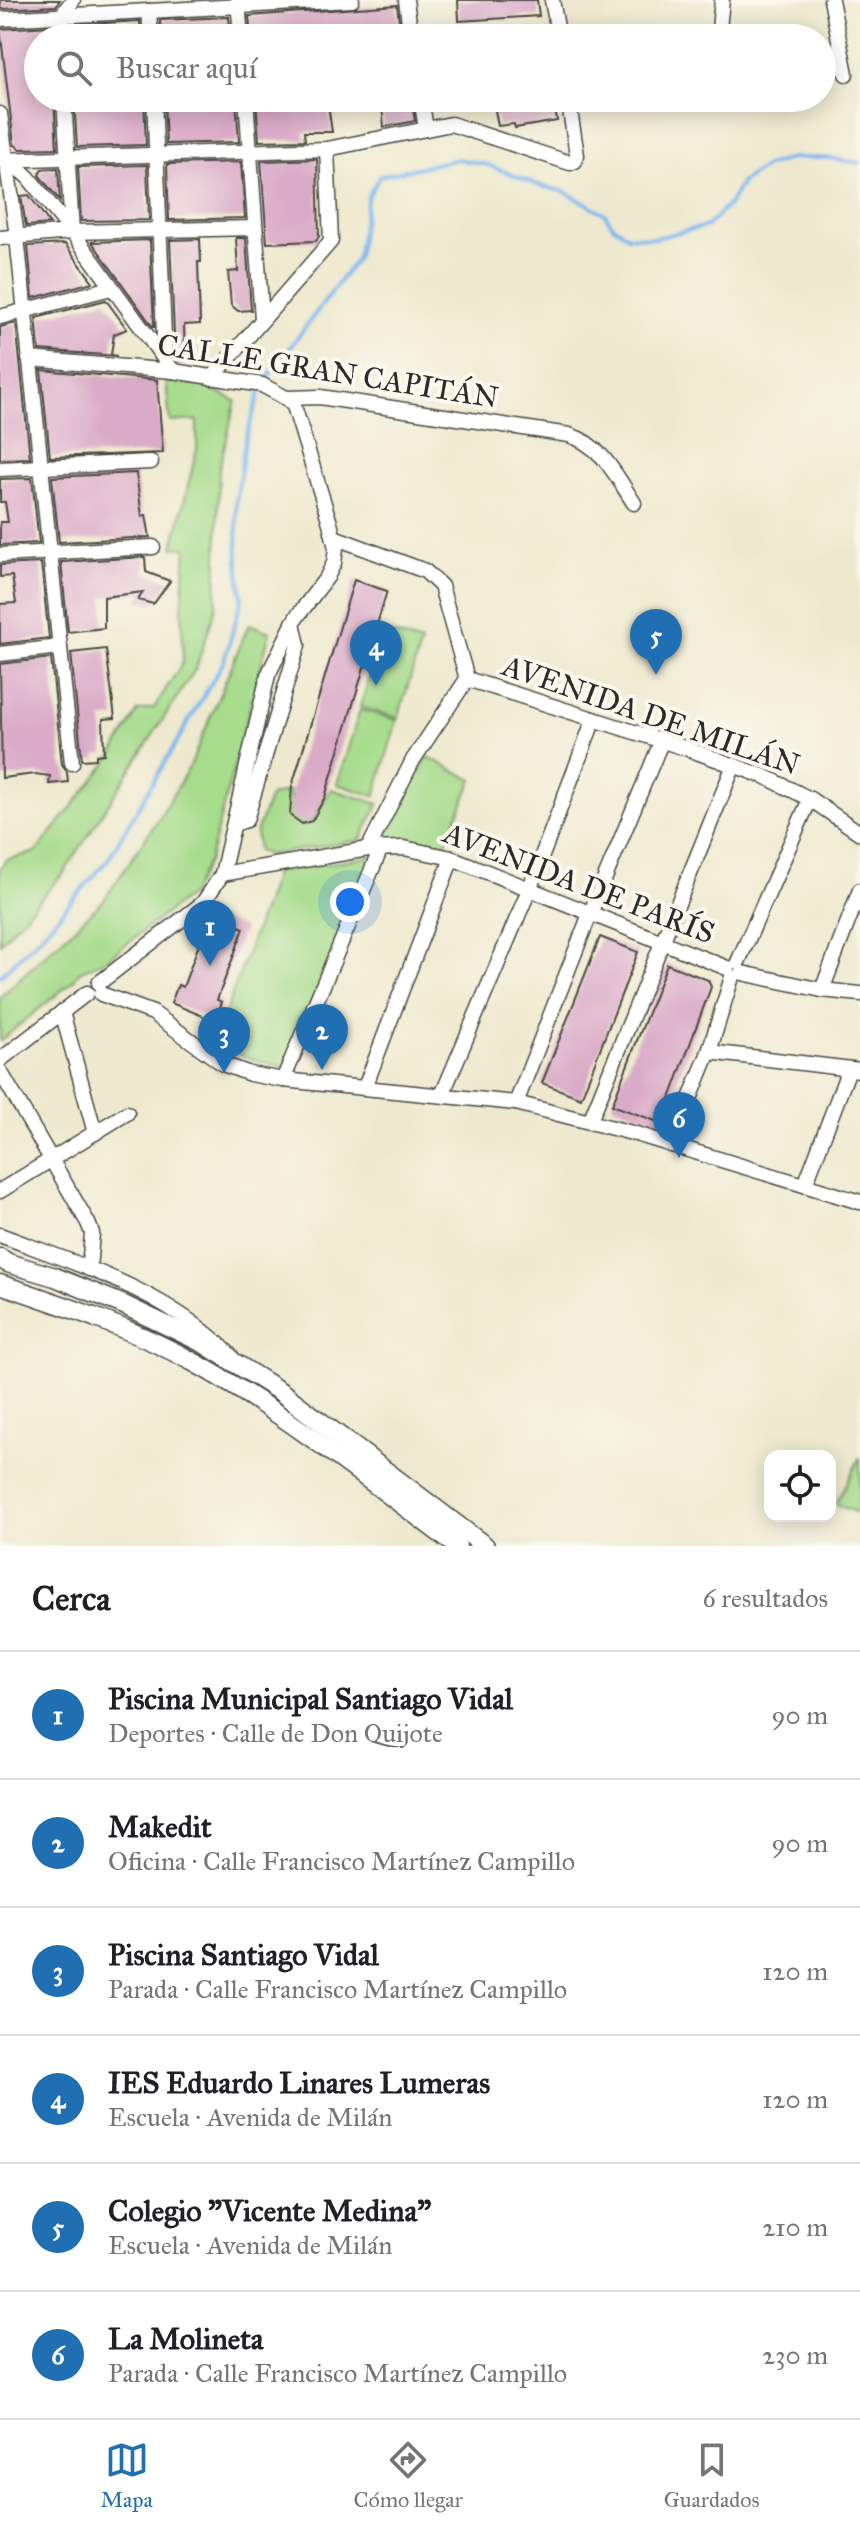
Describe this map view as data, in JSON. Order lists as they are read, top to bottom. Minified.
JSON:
{"streets":{"street":["CALLE GRAN CAPITÁN","AVENIDA DE MILÁN","AVENIDA DE PARÍS"]},"crossings":[["AVENIDA DE MILÁN","AVENIDA DE PARÍS"]],"page":{"search":"Buscar aquí","pins":["5","4","1","2","3","6"],"heading":["Cerca","6 resultados"],"list":[{"mark":"1","name":"Piscina Municipal Santiago Vidal","note":"Deportes · Calle de Don Quijote","value":"90 m"},{"mark":"2","name":"Makedit","note":"Oficina · Calle Francisco Martínez Campillo","value":"90 m"},{"mark":"3","name":"Piscina Santiago Vidal","note":"Parada · Calle Francisco Martínez Campillo","value":"120 m"},{"mark":"4","name":"IES Eduardo Linares Lumeras","note":"Escuela · Avenida de Milán","value":"120 m"},{"mark":"5","name":"Colegio \"Vicente Medina\"","note":"Escuela · Avenida de Milán","value":"210 m"},{"mark":"6","name":"La Molineta","note":"Parada · Calle Francisco Martínez Campillo","value":"230 m"}],"nav":["Mapa","Cómo llegar","Guardados"]}}
